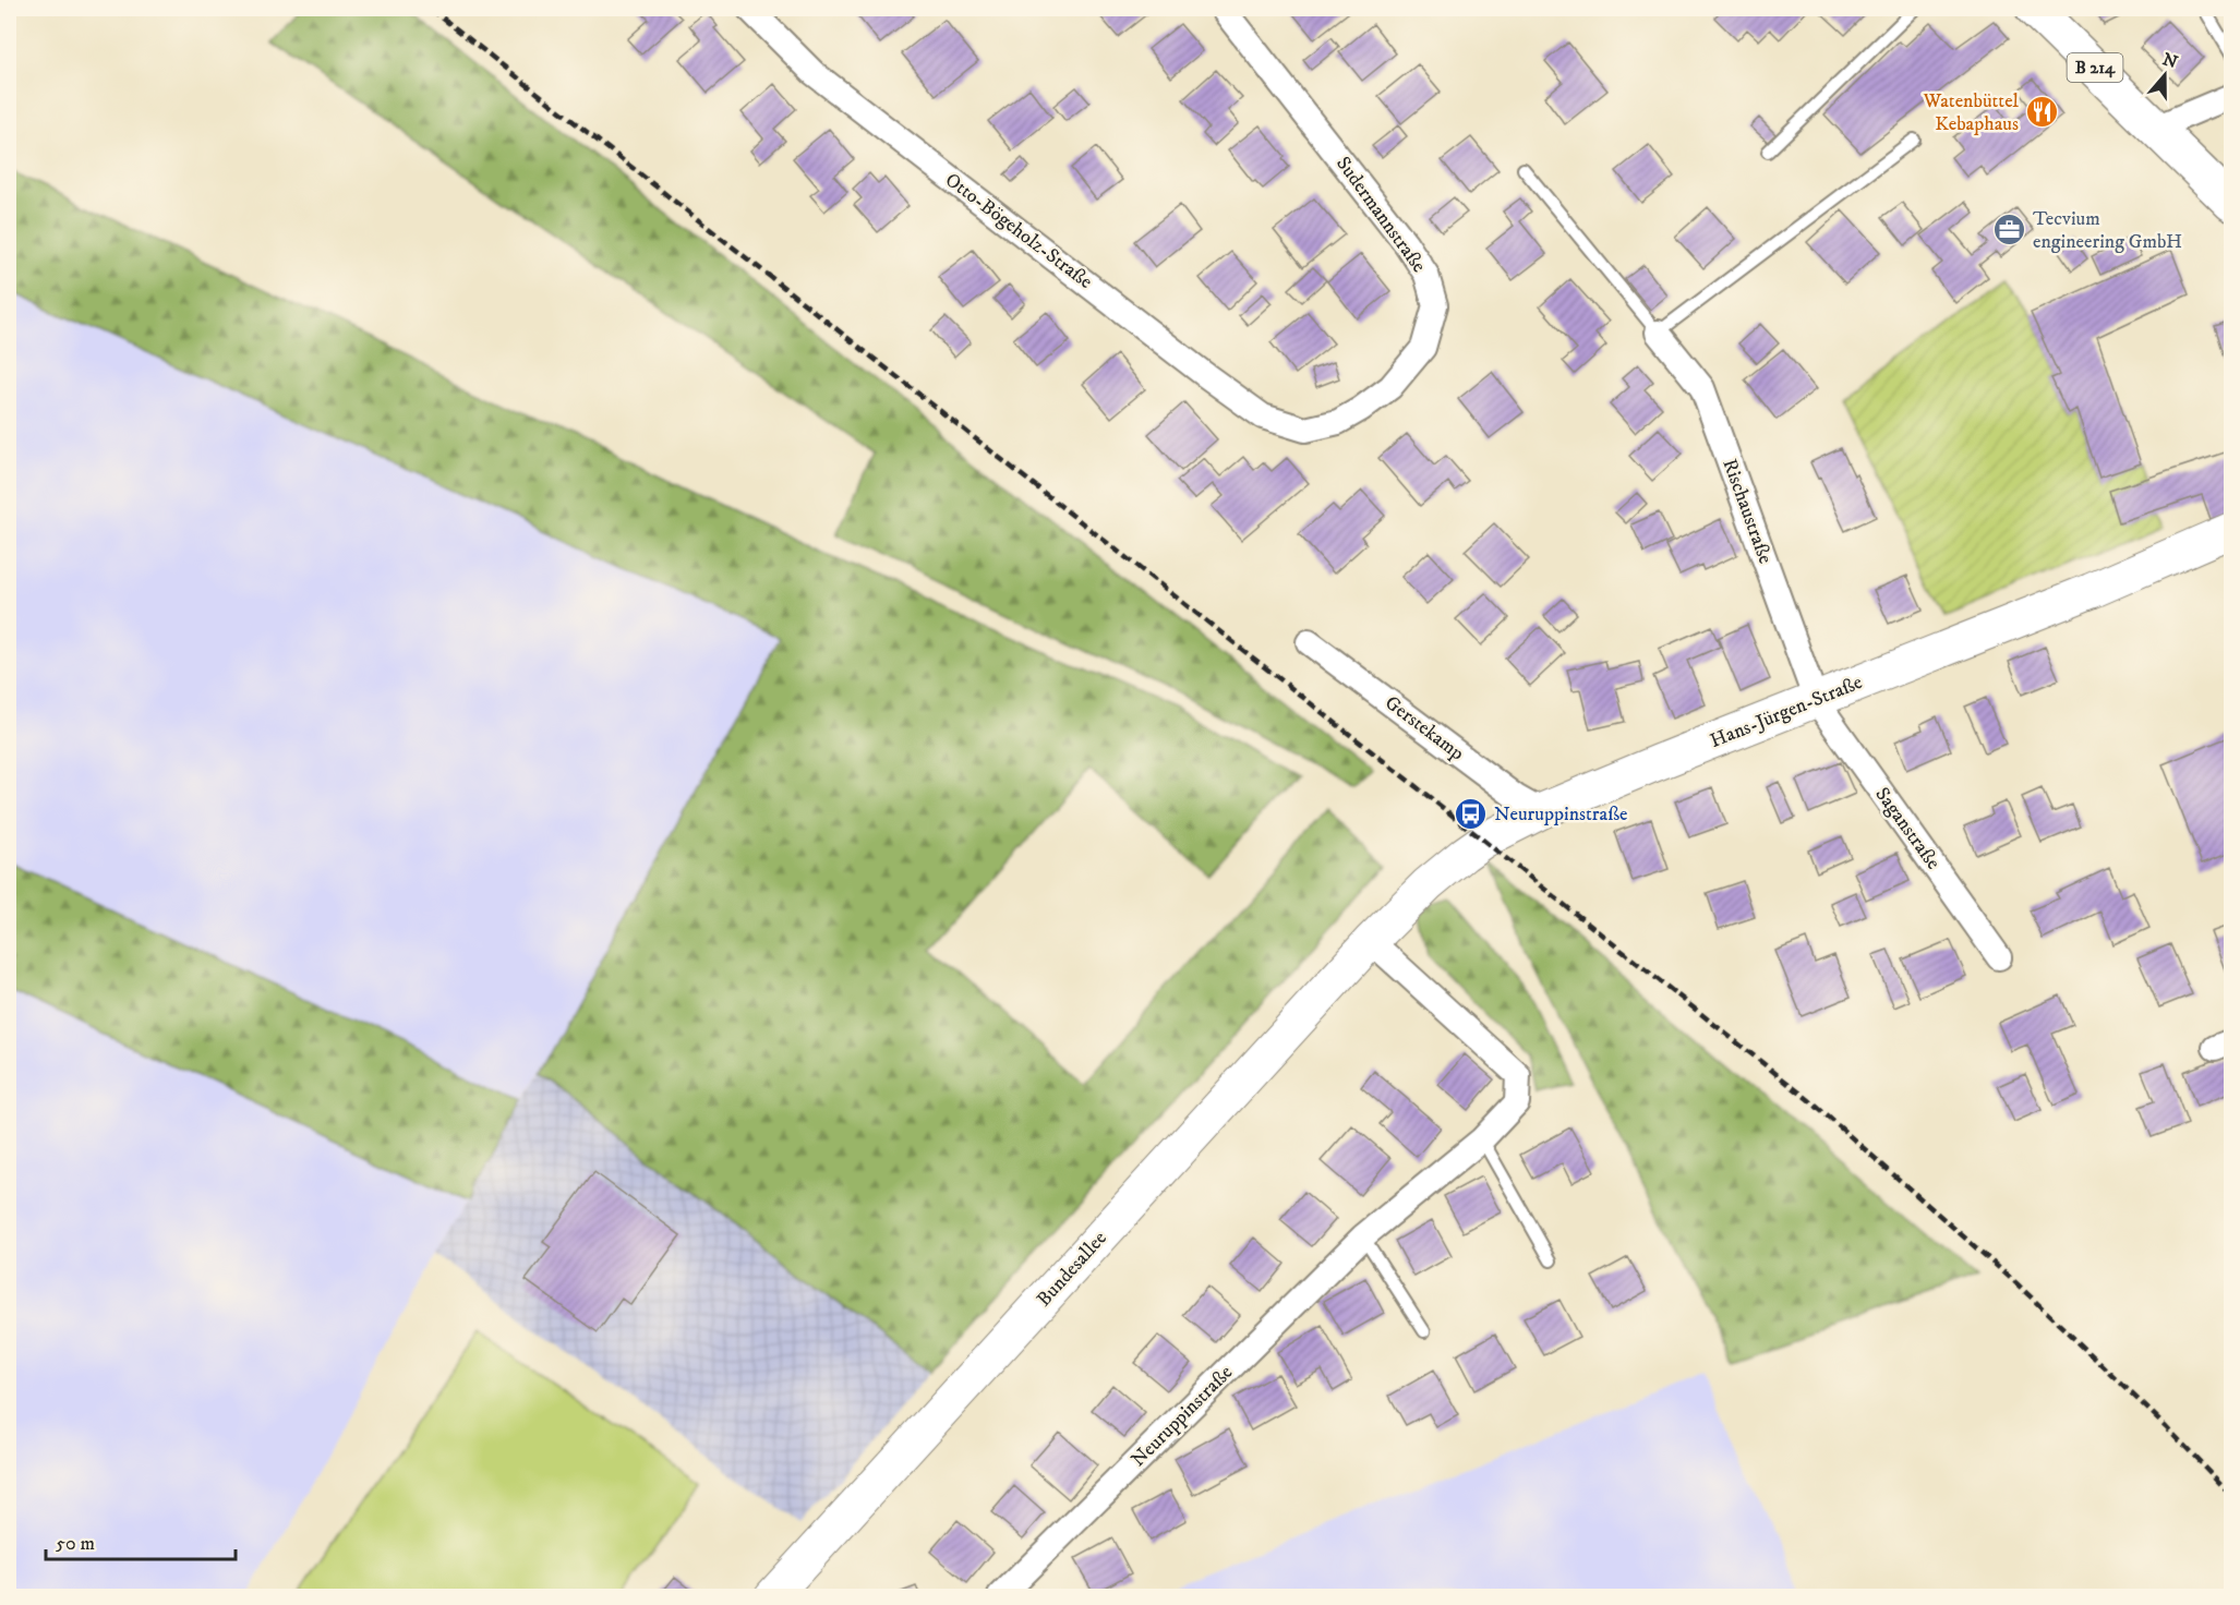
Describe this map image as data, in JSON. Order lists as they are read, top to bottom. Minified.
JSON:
{"streets":{"main road":["B 214","Hans-Jürgen-Straße","Bundesallee"],"street":["Sudermannstraße","Otto-Bögeholz-Straße","Rischaustraße","Gerstekamp","Saganstraße","Neuruppinstraße"]},"crossings":[["Sudermannstraße","Otto-Bögeholz-Straße"],["Rischaustraße","Hans-Jürgen-Straße"],["Rischaustraße","Saganstraße"],["Hans-Jürgen-Straße","Gerstekamp"],["Hans-Jürgen-Straße","Saganstraße"],["Hans-Jürgen-Straße","Bundesallee"],["Hans-Jürgen-Straße","Neuruppinstraße"],["Bundesallee","Neuruppinstraße"]],"places":{"restaurant":["Watenbüttel Kebaphaus"],"office":["Tecvium engineering GmbH"],"bus stop":["Neuruppinstraße"]},"scale_bar":"50 m","north":"top"}
